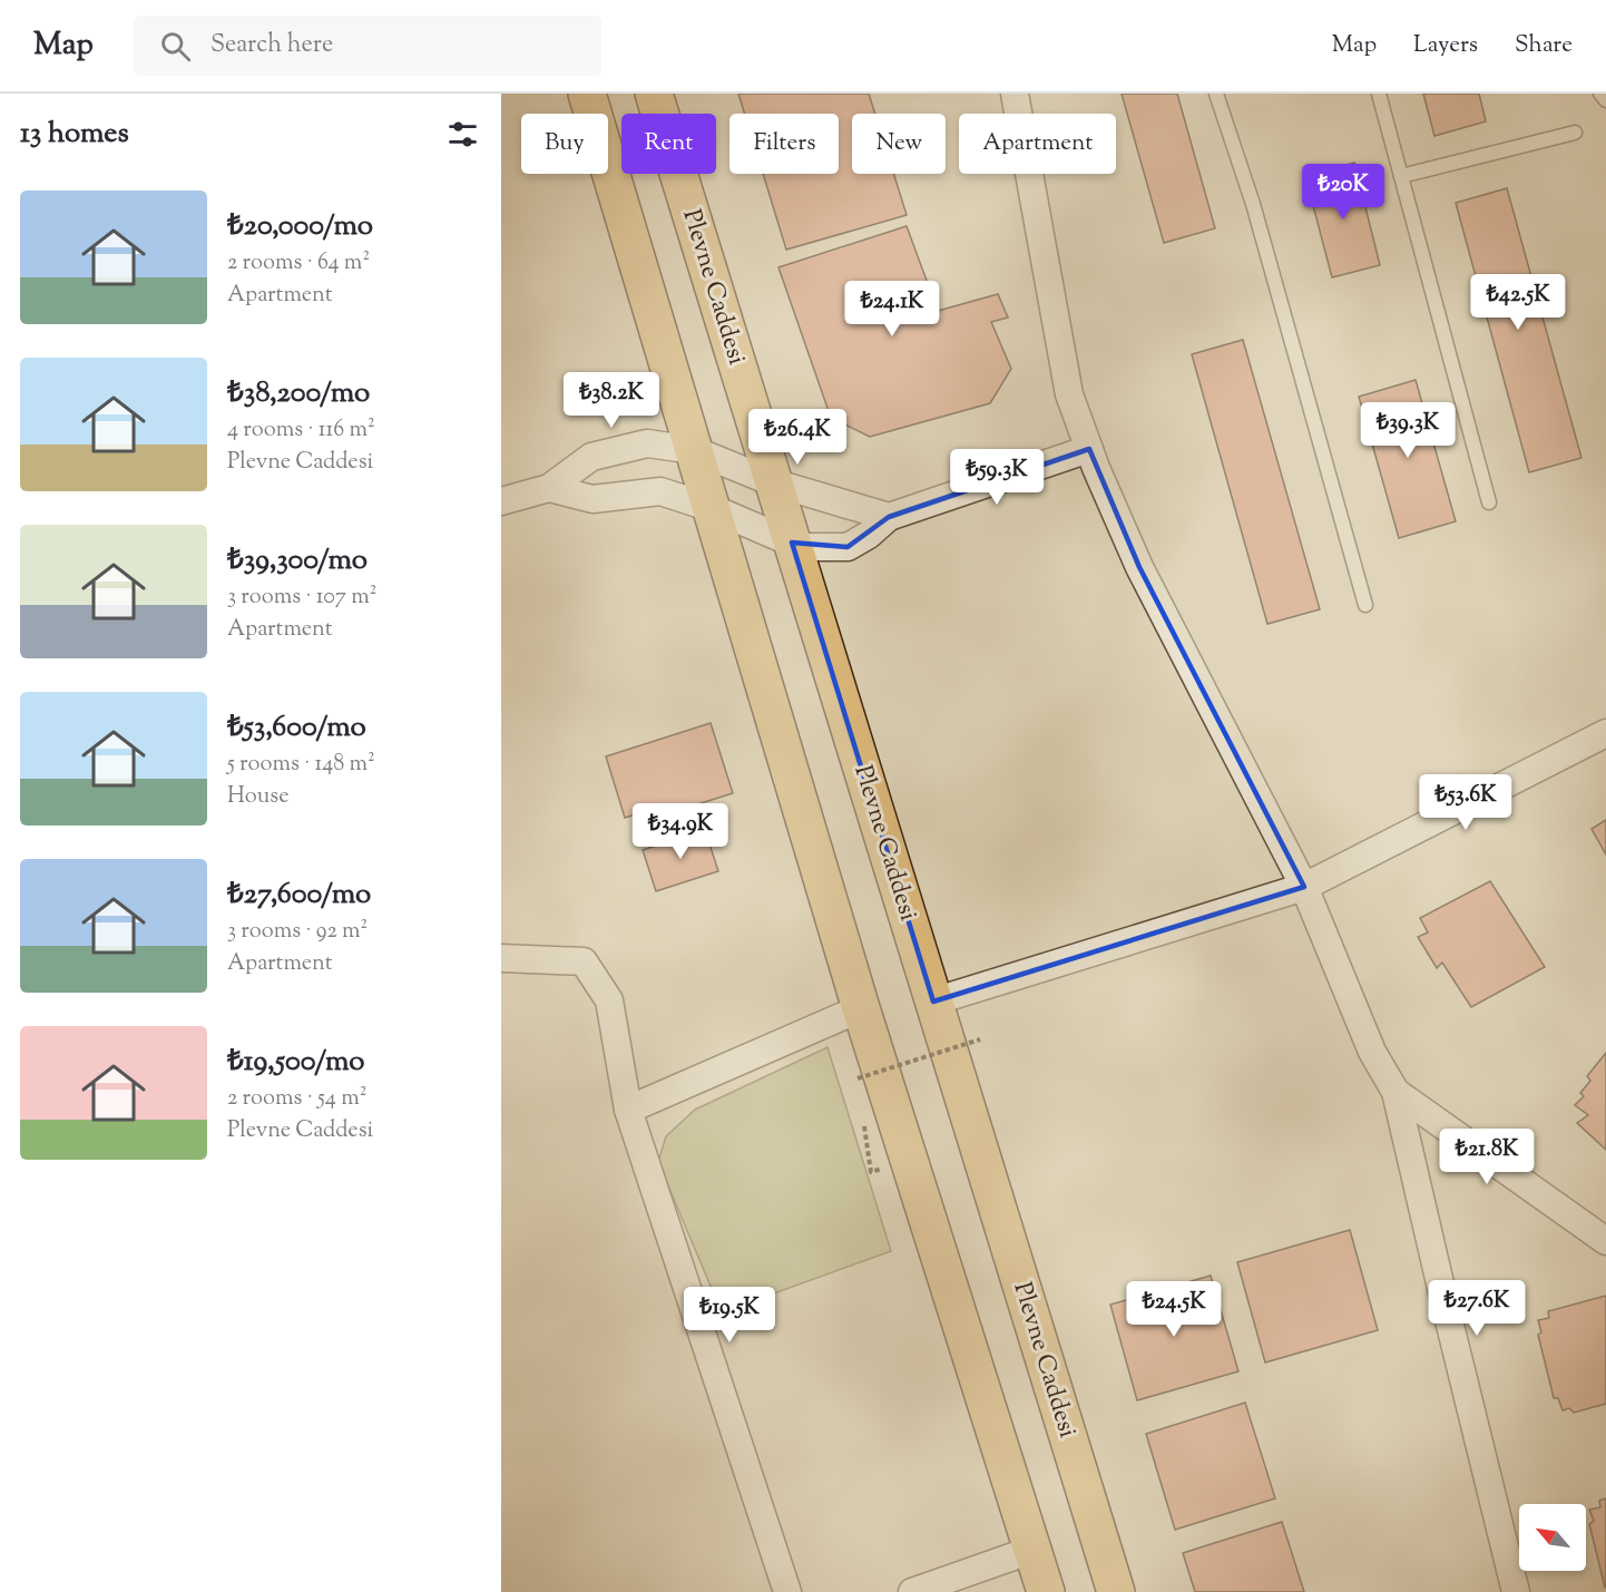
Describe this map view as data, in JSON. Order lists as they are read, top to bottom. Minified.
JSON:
{"streets":{"main road":["Plevne Caddesi"]},"north":"top left","page":{"header":"Map","search":"Search here","nav":["Map","Layers","Share"],"heading":"13 homes","chip":["Buy","Rent","Filters","New","Apartment"],"price":["₺20K","₺42.5K","₺24.1K","₺38.2K","₺39.3K","₺26.4K","₺59.3K","₺53.6K","₺34.9K","₺21.8K","₺27.6K","₺24.5K","₺19.5K"],"list":[{"name":"₺20,000/mo","note":"2 rooms · 64 m² · Apartment"},{"name":"₺38,200/mo","note":"4 rooms · 116 m² · Plevne Caddesi"},{"name":"₺39,300/mo","note":"3 rooms · 107 m² · Apartment"},{"name":"₺53,600/mo","note":"5 rooms · 148 m² · House"},{"name":"₺27,600/mo","note":"3 rooms · 92 m² · Apartment"},{"name":"₺19,500/mo","note":"2 rooms · 54 m² · Plevne Caddesi"}]}}
